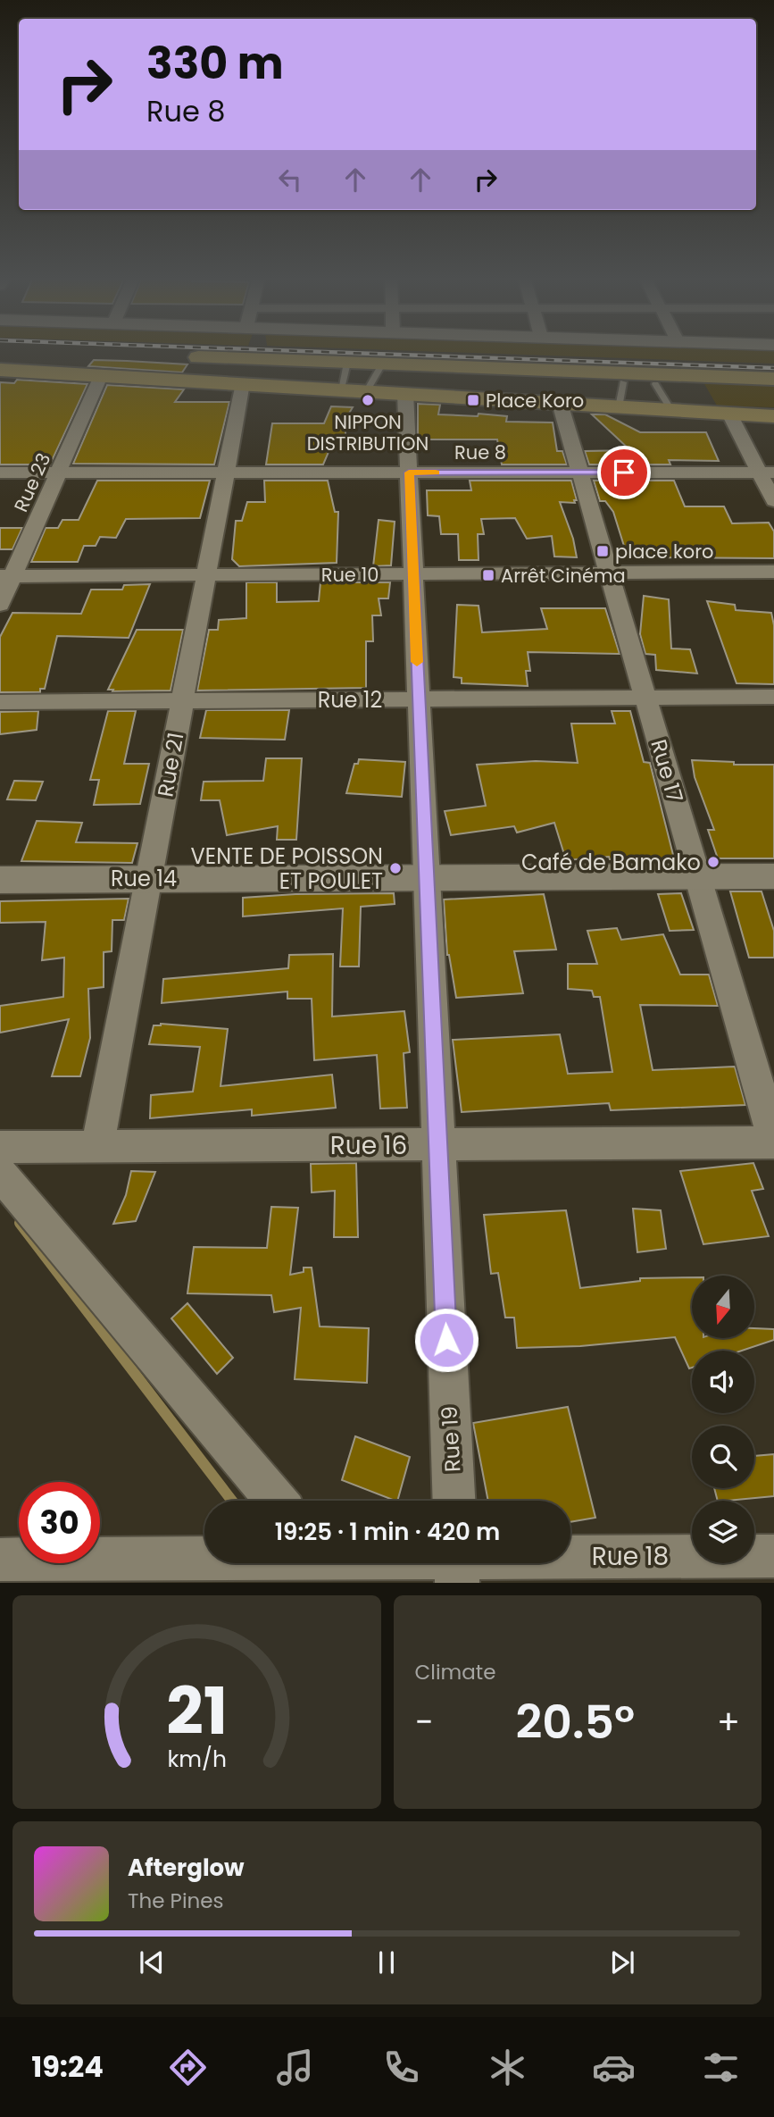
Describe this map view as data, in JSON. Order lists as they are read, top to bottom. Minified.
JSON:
{"streets":{"street":["Rue 8","Rue 23","Rue 10","Rue 12","Rue 21","Rue 17","Rue 14","Rue 16","Rue 19","Rue 18"]},"crossings":[["Rue 8","Rue 23"],["Rue 8","Rue 21"],["Rue 8","Rue 17"],["Rue 8","Rue 19"],["Rue 23","Rue 10"],["Rue 10","Rue 21"],["Rue 10","Rue 17"],["Rue 10","Rue 19"],["Rue 12","Rue 21"],["Rue 12","Rue 17"],["Rue 12","Rue 19"],["Rue 21","Rue 14"],["Rue 21","Rue 16"],["Rue 17","Rue 14"],["Rue 17","Rue 16"],["Rue 14","Rue 19"],["Rue 16","Rue 19"]],"places":{"other":["NIPPON DISTRIBUTION","Café de Bamako","VENTE DE POISSON ET POULET"],"transit":["Place Koro","place koro","Arrêt Cinéma"]},"north":"bottom","page":{"turn":["330 m","Rue 8"],"limit":"30","trip":"19:25 · 1 min · 420 m","tile":"Climate","heat":["−","20.5°","+"],"song":["Afterglow","The Pines"],"tabs":"19:24","gauge":["21","km/h"]}}
